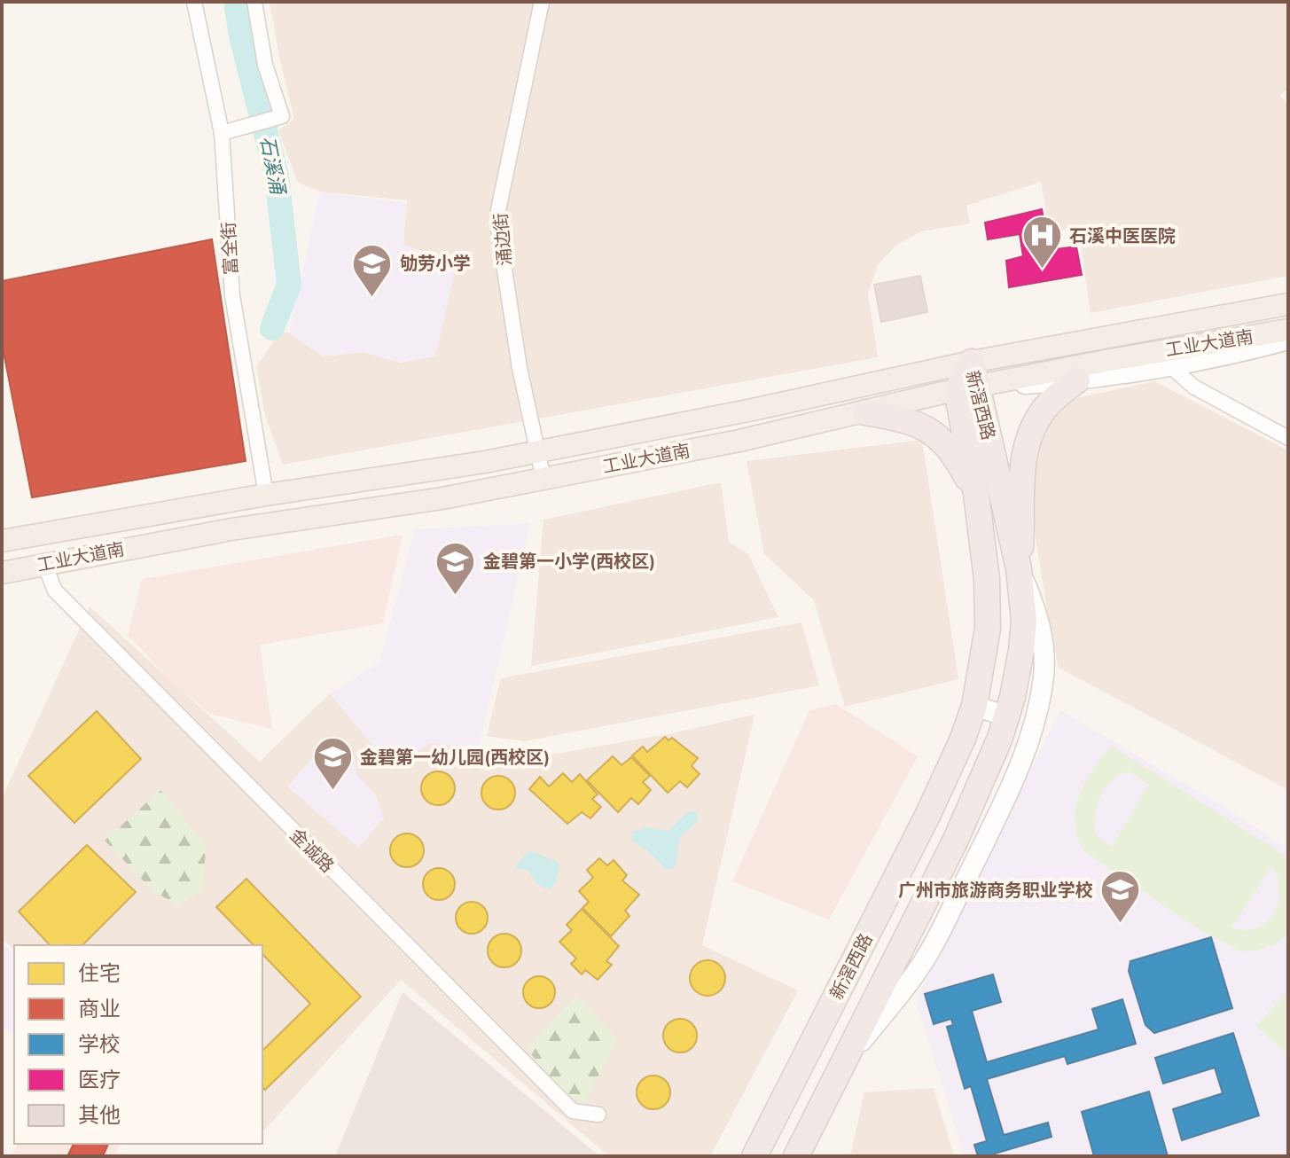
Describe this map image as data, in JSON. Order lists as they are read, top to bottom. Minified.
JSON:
{"streets":{"highway":["新滘西路"],"main road":["工业大道南"],"street":["涌边街","富全街","金诚路"]},"crossings":[["涌边街","工业大道南"],["工业大道南","新滘西路"],["工业大道南","金诚路"]],"water":["石溪涌"],"places":{"hospital":["石溪中医医院"],"school or university":["劬劳小学","金碧第一小学(西校区)","金碧第一幼儿园(西校区)","广州市旅游商务职业学校"]},"legend":["住宅","商业","学校","医疗","其他"]}
